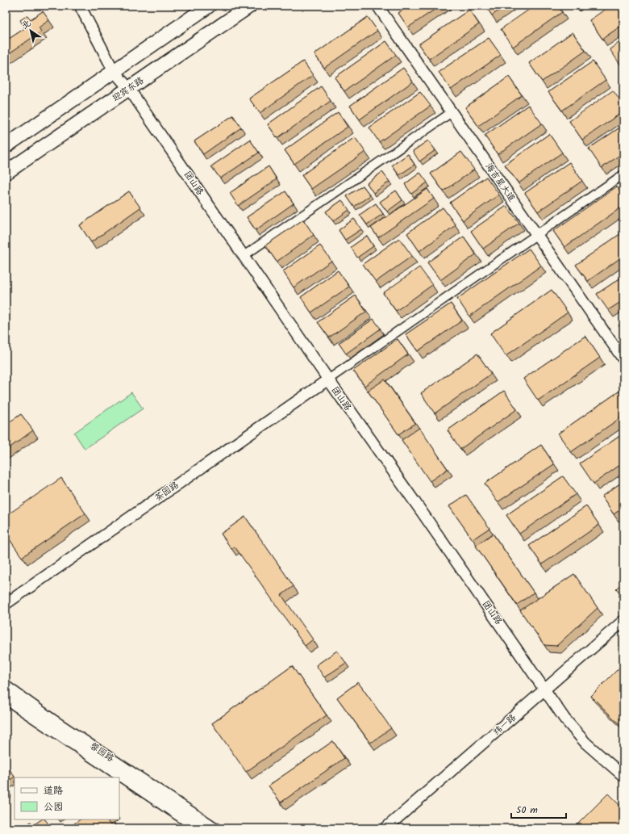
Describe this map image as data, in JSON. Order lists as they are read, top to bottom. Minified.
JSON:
{"streets":{"highway":["迎宾东路"],"street":["海吉星大道","团山路","茶园路","纬一路","蓉园路"]},"crossings":[["迎宾东路","团山路"],["团山路","茶园路"],["团山路","纬一路"]],"legend":["道路","公园"],"scale_bar":"50 m","north":"top left"}
